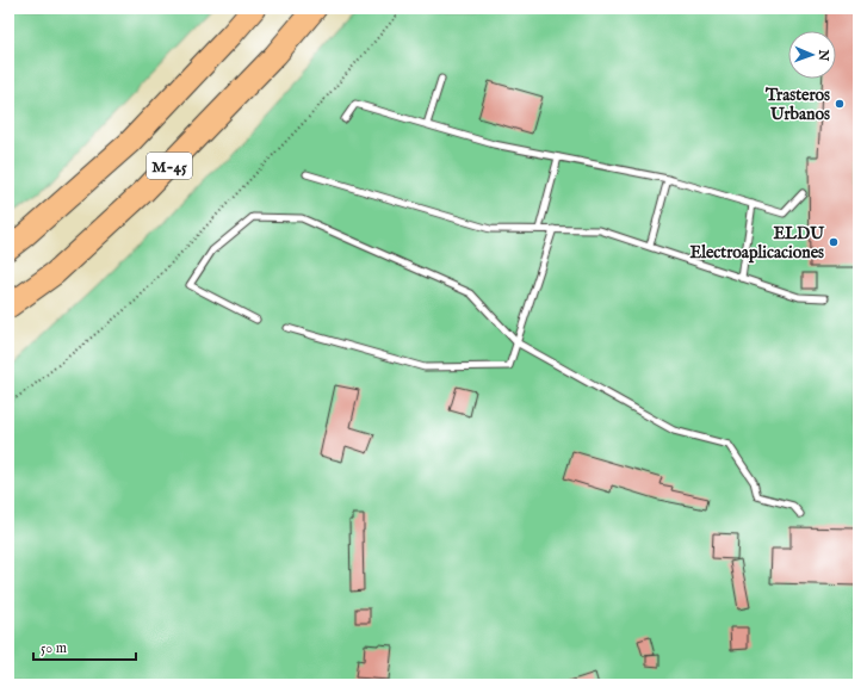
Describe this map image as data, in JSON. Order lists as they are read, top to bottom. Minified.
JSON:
{"streets":{"highway":["M-45"]},"places":["Trasteros Urbanos","ELDU Electroaplicaciones"],"scale_bar":"50 m","north":"right"}
